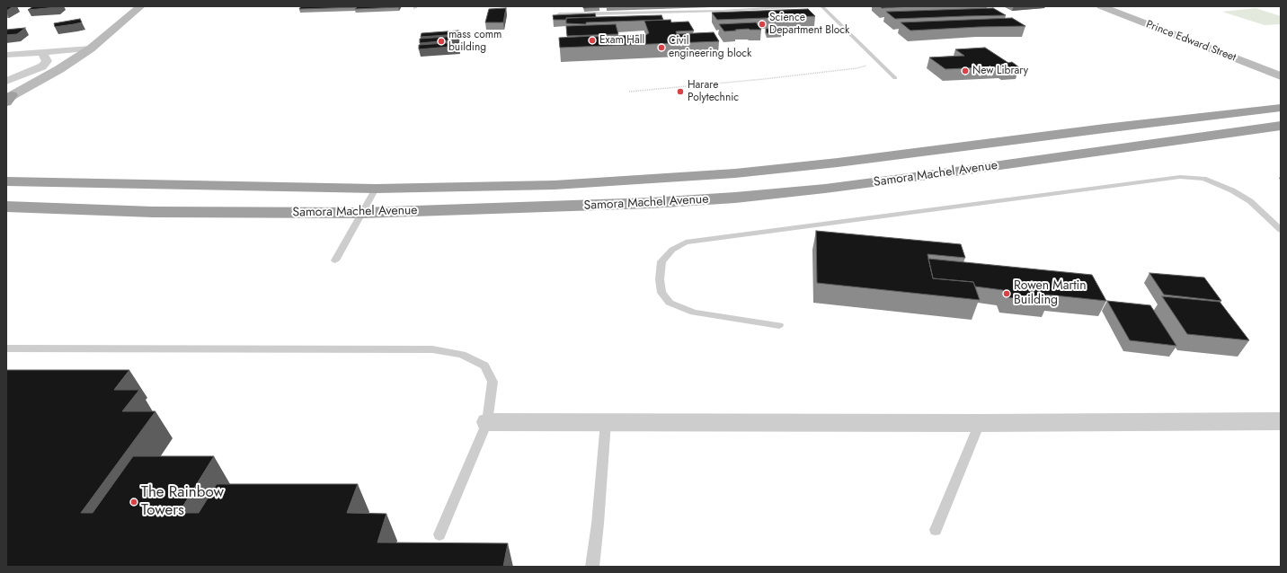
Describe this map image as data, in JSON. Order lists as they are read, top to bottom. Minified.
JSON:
{"streets":{"highway":["Samora Machel Avenue"],"main road":["Prince Edward Street"]},"places":["Science Department Block","Exam Hall","mass comm building","Civil engineering block","New Library","Harare Polytechnic","Rowen Martin Building","The Rainbow Towers"]}
